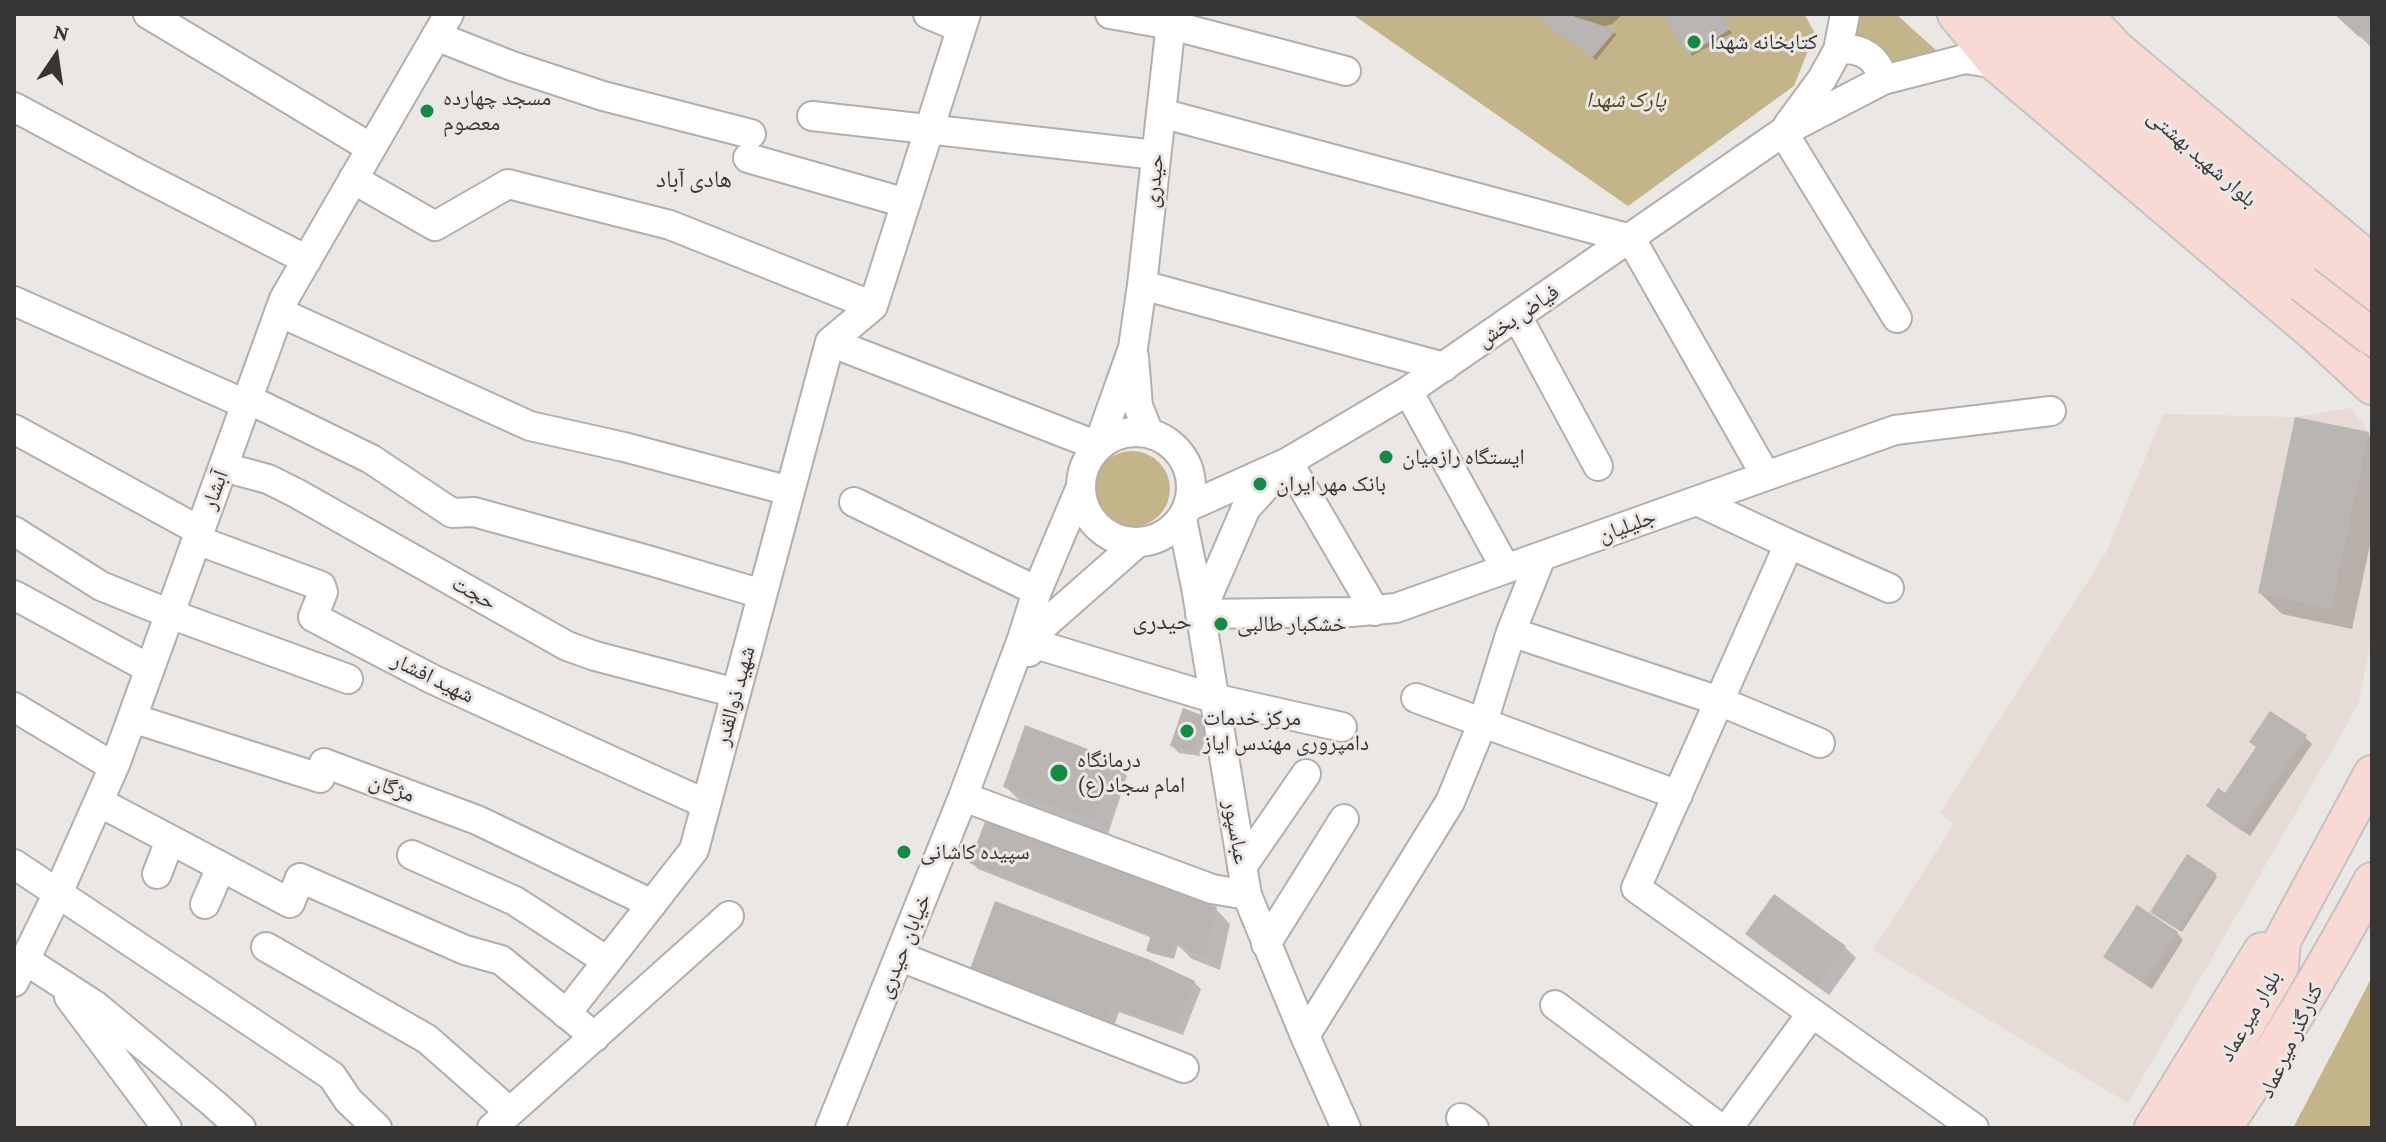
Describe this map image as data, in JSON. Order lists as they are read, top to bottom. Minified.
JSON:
{"streets":{"main road":["بلوار شهید بهشتی","بلوار میرعماد","کنارگذر میرعماد"],"street":["حیدری","فیاض بخش","آبشار","جلیلیان","حجت","شهید افشار","شهید ذوالقدر","مژگان","عباسپور","خیابان حیدری"]},"crossings":[["فیاض بخش","عباسپور"],["آبشار","حجت"],["آبشار","شهید افشار"],["آبشار","مژگان"],["جلیلیان","عباسپور"],["حجت","شهید ذوالقدر"],["شهید افشار","شهید ذوالقدر"],["شهید ذوالقدر","مژگان"],["بلوار میرعماد","کنارگذر میرعماد"]],"districts":["هادی آباد","حیدری"],"parks":["پارک شهدا"],"places":["کتابخانه شهدا","مسجد چهارده معصوم","ایستگاه رازمیان","بانک مهر ایران","خشکبار طالبی","مرکز خدمات دامپروری مهندس ایاز","درمانگاه امام سجاد(ع)","سپیده کاشانی"],"north":"top"}
